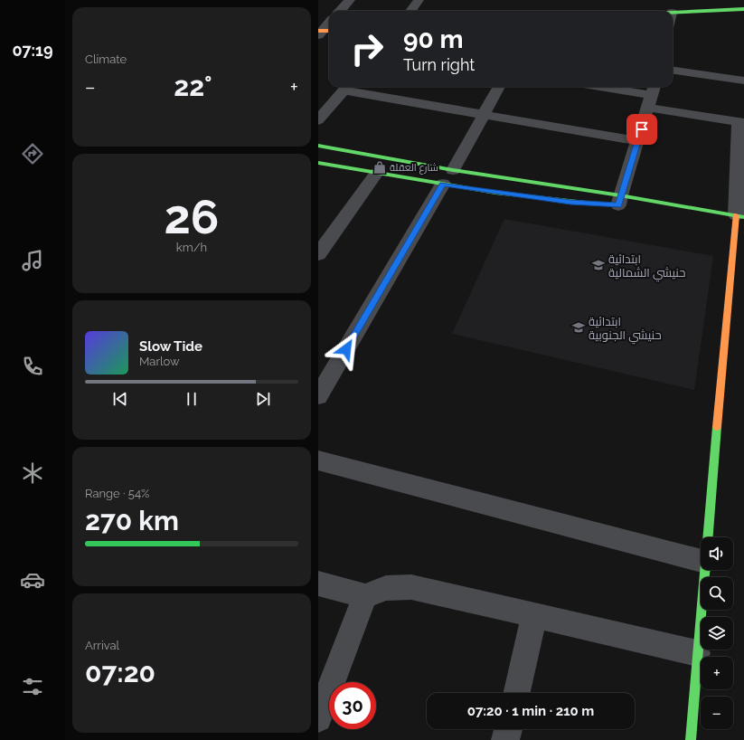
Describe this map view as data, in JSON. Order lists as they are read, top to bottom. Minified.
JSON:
{"places":{"shop":["شارع العقلة"],"school or university":["ابتدائية حنيشي الشمالية","ابتدائية حنيشي الجنوبية"]},"page":{"tabs":"07:19","tile":["Climate",["26","km/h"],["Range · 54%","270 km"],["Arrival","07:20"]],"turn":["90 m","Turn right"],"heat":["−","22°","+"],"song":["Slow Tide","Marlow"],"map_buttons":["+","−"],"limit":"30","trip":"07:20 · 1 min · 210 m"}}
